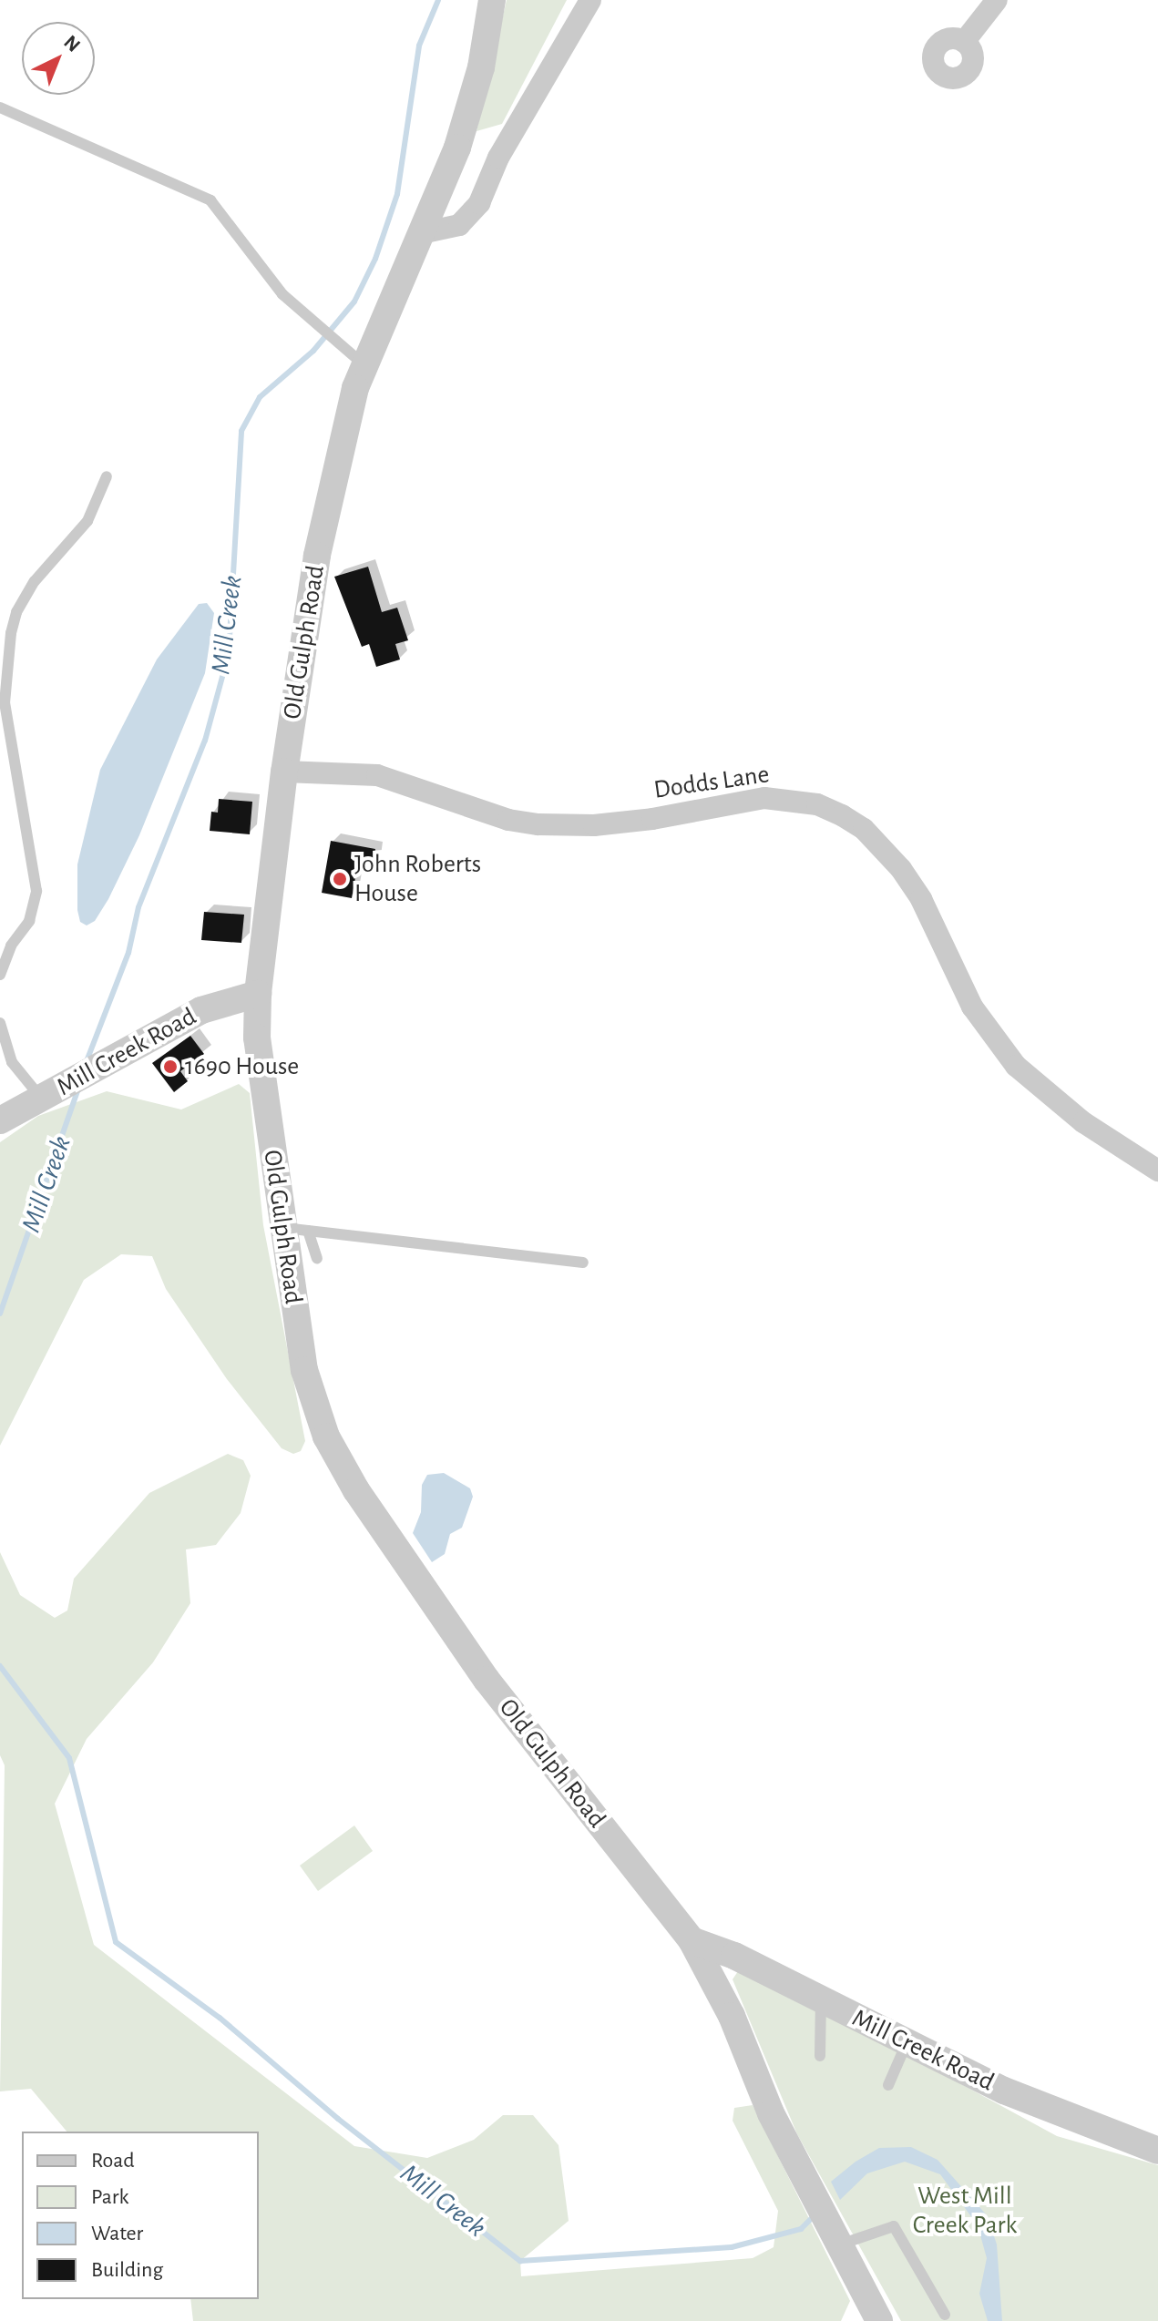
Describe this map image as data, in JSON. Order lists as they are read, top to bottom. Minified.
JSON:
{"streets":{"street":["Old Gulph Road","Dodds Lane","Mill Creek Road"]},"crossings":[["Old Gulph Road","Dodds Lane"],["Old Gulph Road","Mill Creek Road"]],"water":["Mill Creek"],"parks":["West Mill Creek Park"],"places":["John Roberts House","1690 House"],"legend":["Road","Park","Water","Building"],"north":"top right"}
